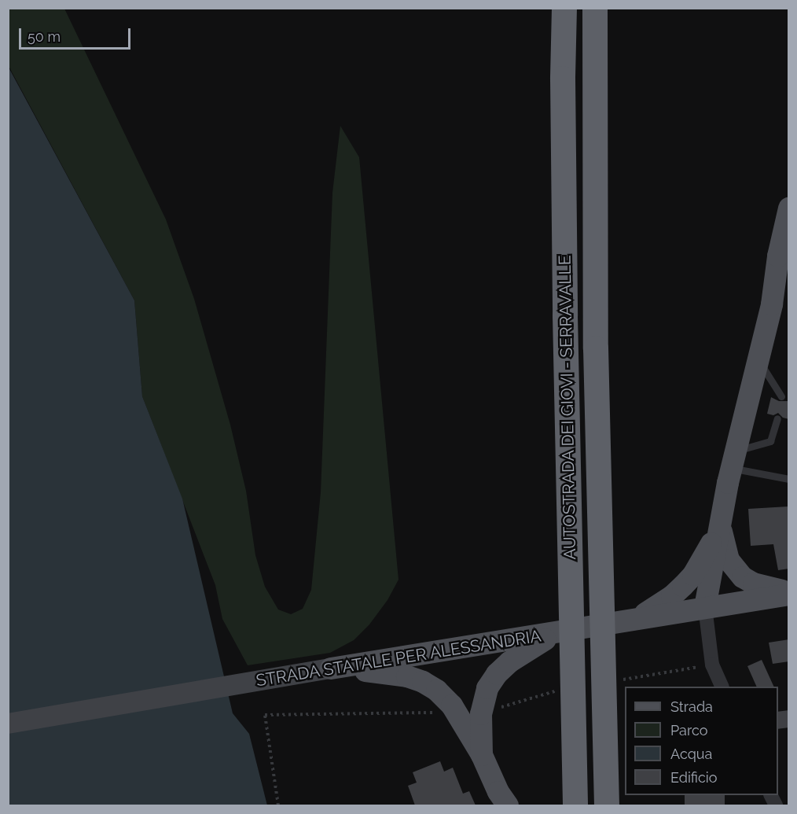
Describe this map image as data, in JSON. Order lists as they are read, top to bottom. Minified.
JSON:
{"streets":{"highway":["AUTOSTRADA DEI GIOVI - SERRAVALLE"],"main road":["STRADA STATALE PER ALESSANDRIA"]},"legend":["Strada","Parco","Acqua","Edificio"],"scale_bar":"50 m"}
